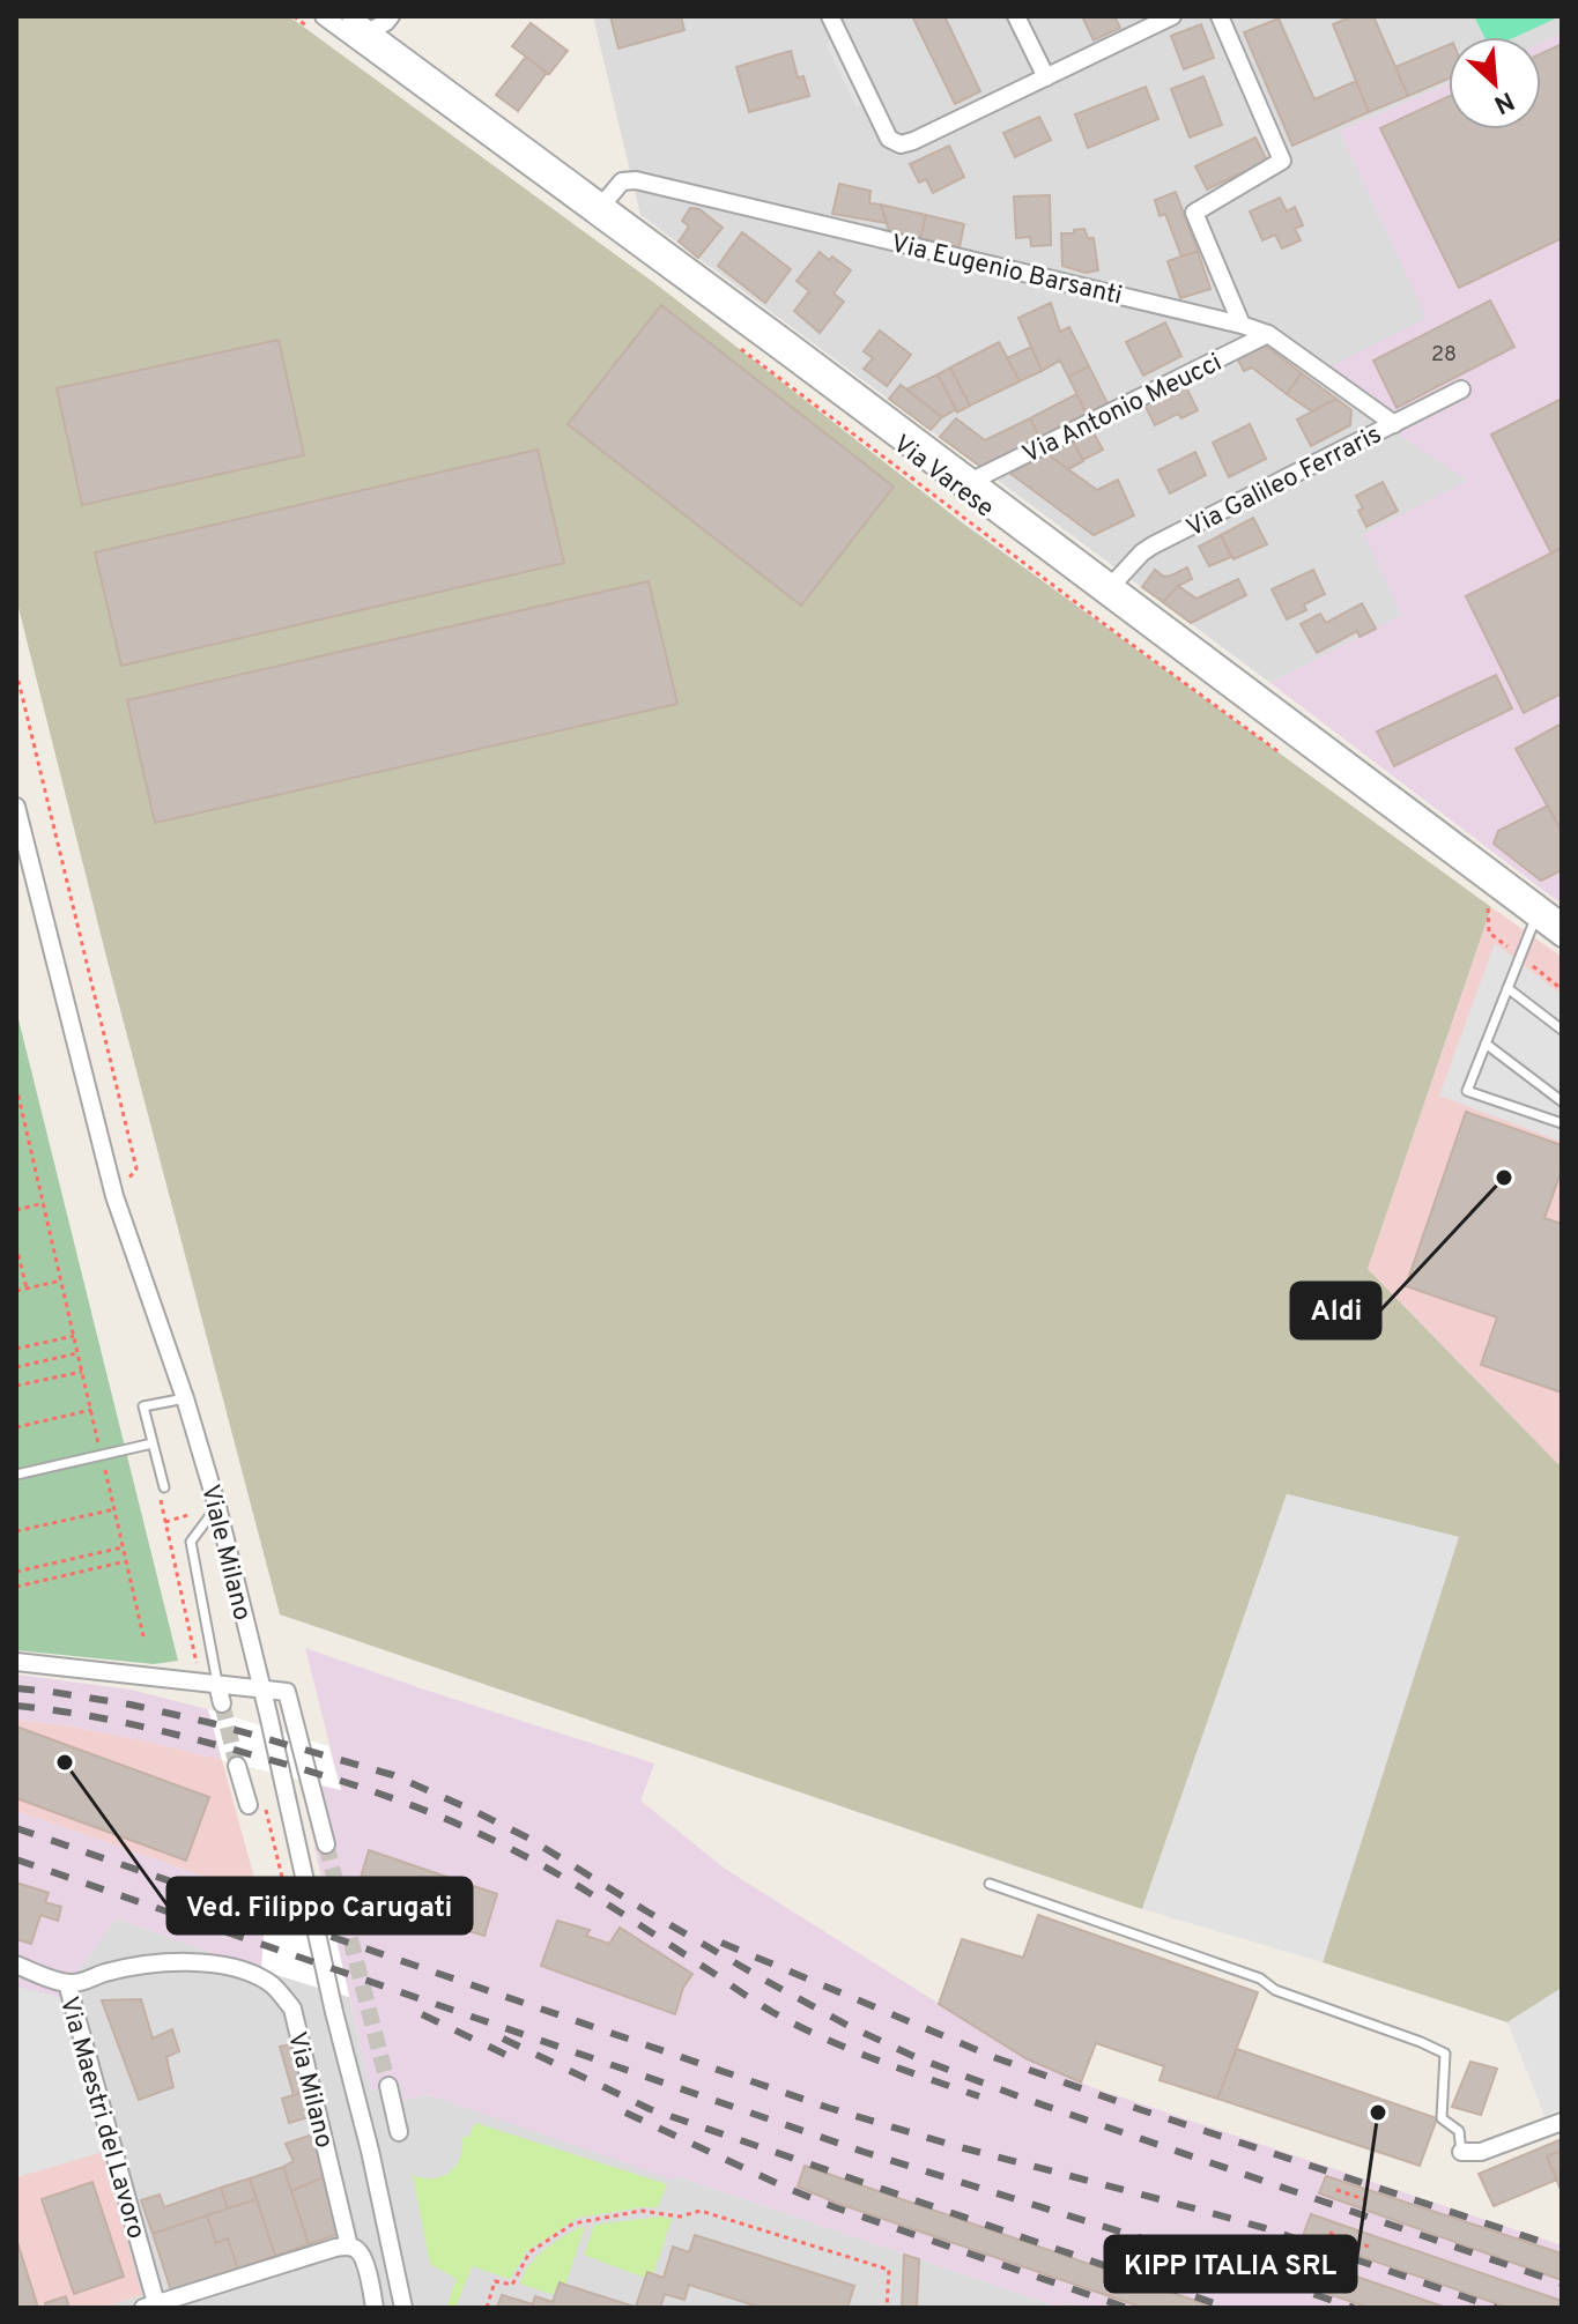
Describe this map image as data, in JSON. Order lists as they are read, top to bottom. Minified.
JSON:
{"streets":{"street":["Via Eugenio Barsanti","Via Antonio Meucci","Via Varese","Via Galileo Ferraris","Viale Milano","Via Milano","Via Maestri del Lavoro"]},"crossings":[["Via Eugenio Barsanti","Via Antonio Meucci"],["Via Eugenio Barsanti","Via Varese"],["Via Eugenio Barsanti","Via Galileo Ferraris"],["Via Antonio Meucci","Via Varese"],["Via Varese","Via Galileo Ferraris"],["Via Milano","Via Maestri del Lavoro"]],"places":["Aldi","Ved. Filippo Carugati","KIPP ITALIA SRL"],"house_numbers":["28"],"north":"bottom right"}
